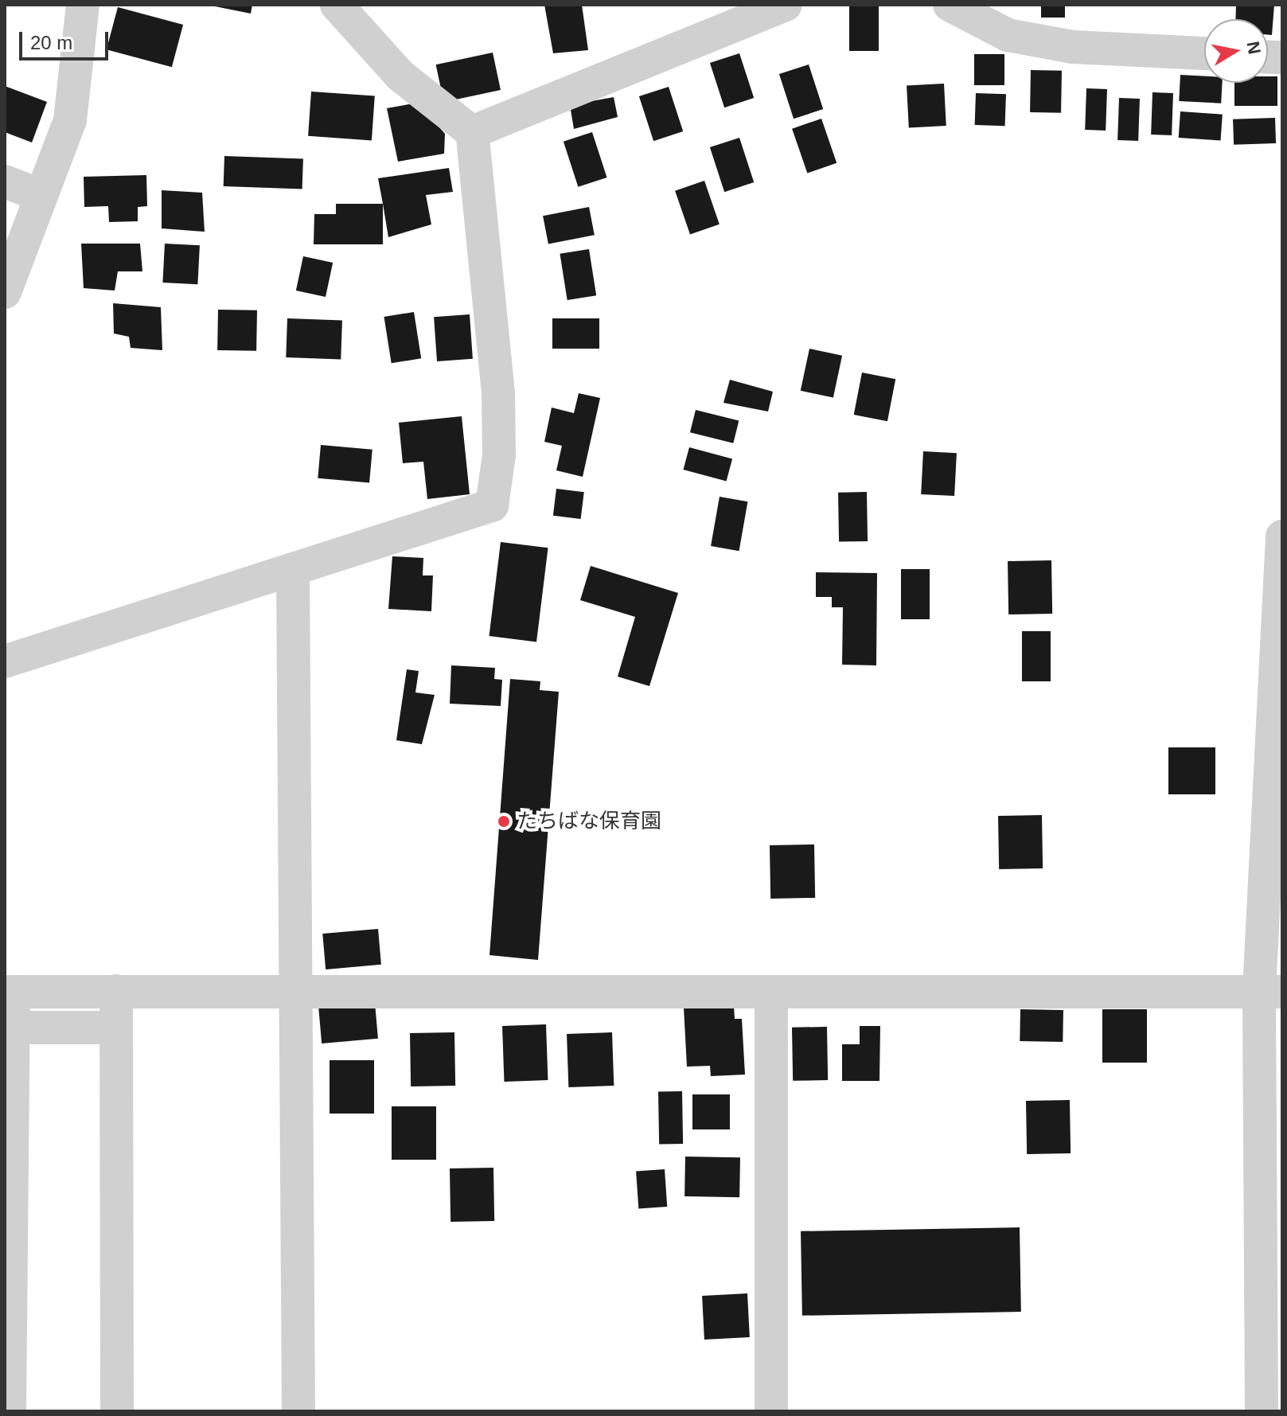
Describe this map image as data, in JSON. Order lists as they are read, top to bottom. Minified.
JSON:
{"places":["たちばな保育園"],"scale_bar":"20 m","north":"right"}
